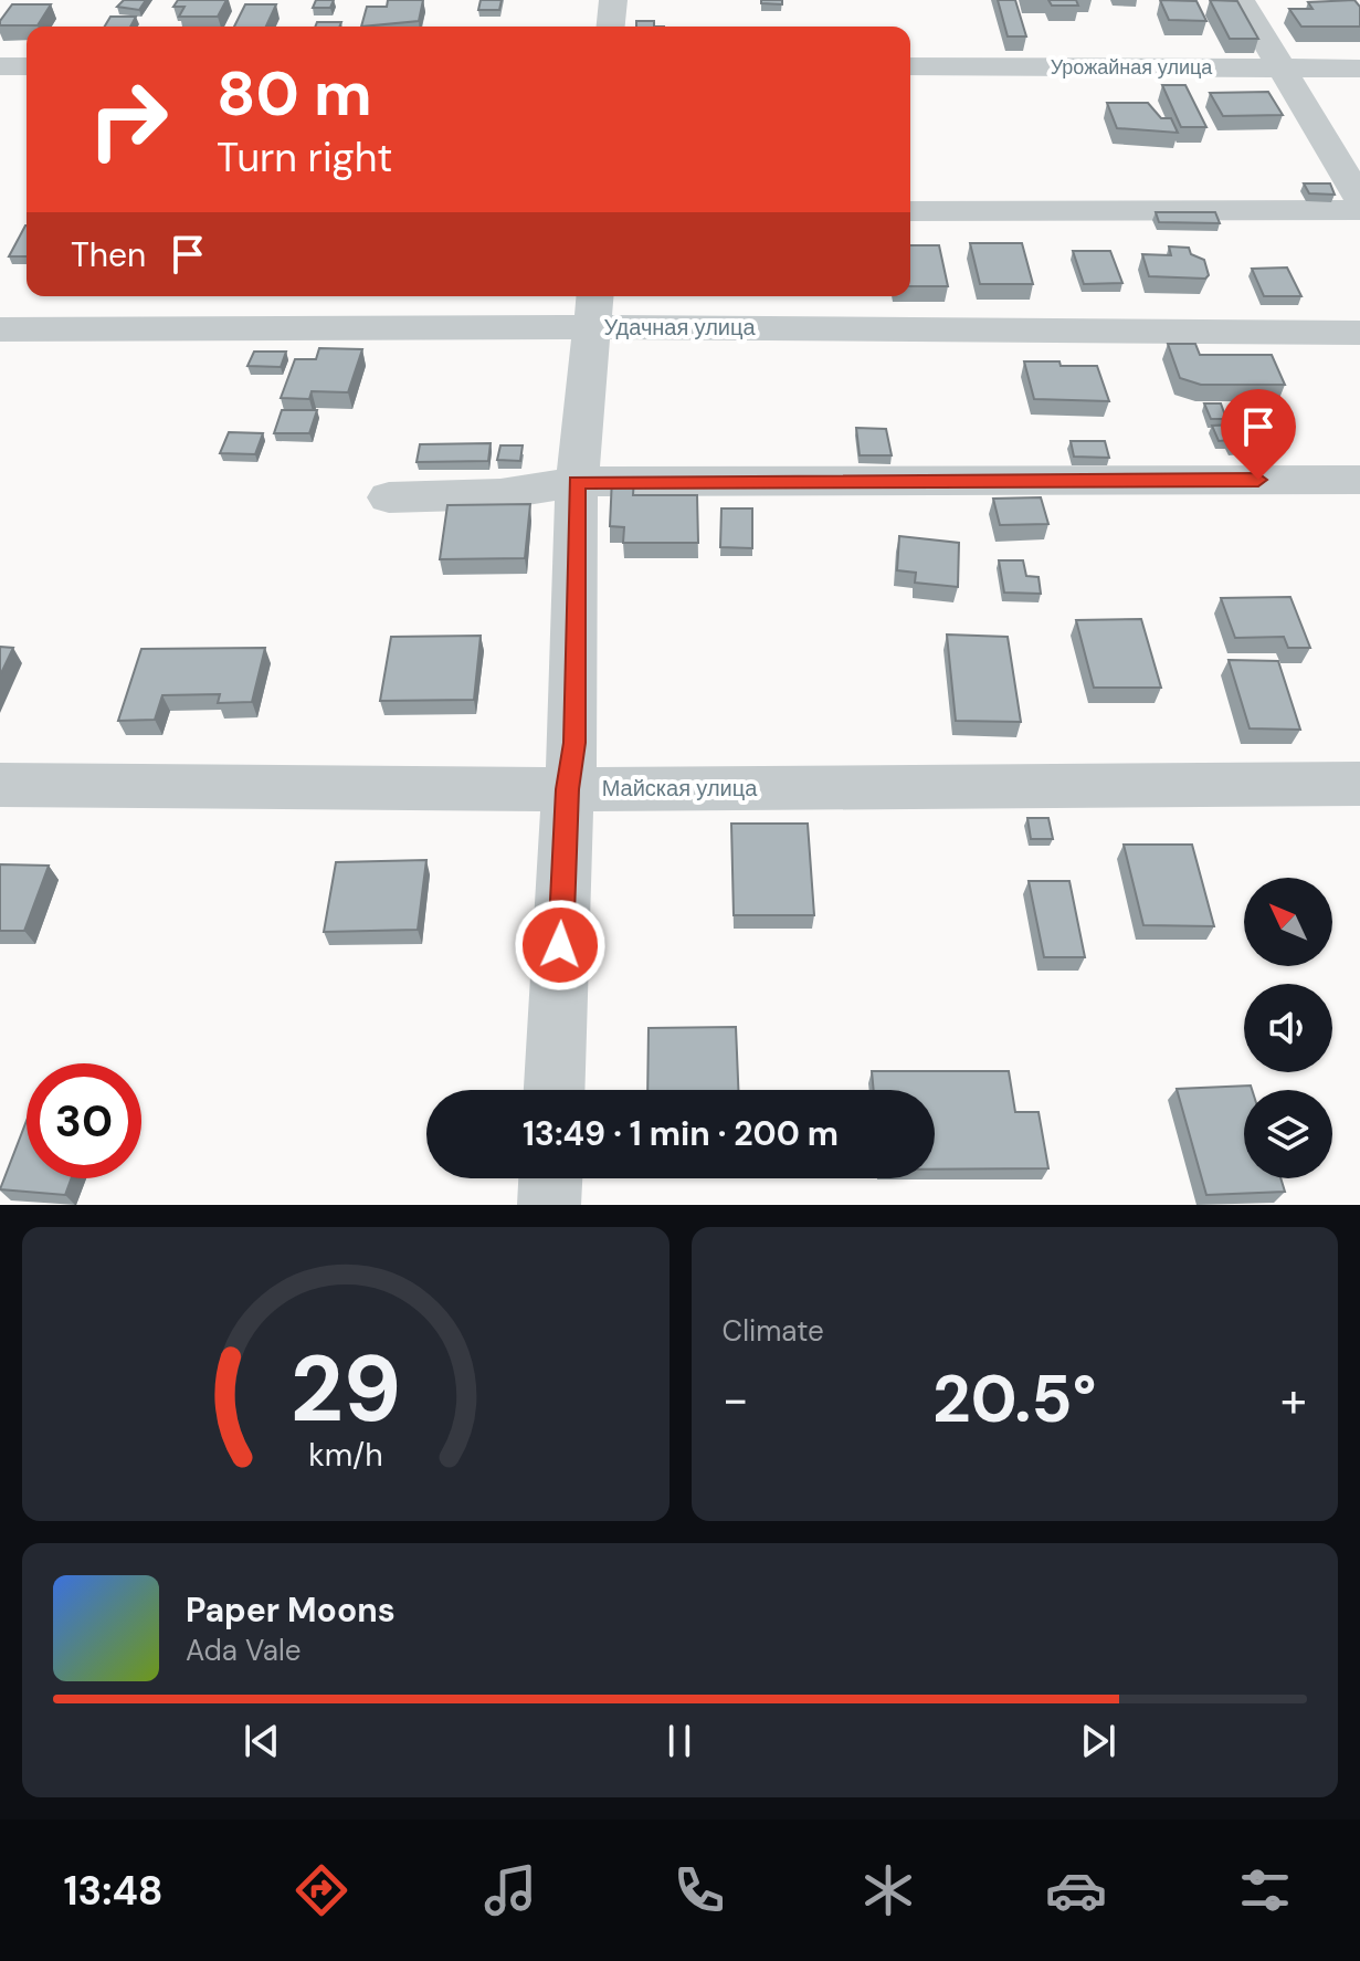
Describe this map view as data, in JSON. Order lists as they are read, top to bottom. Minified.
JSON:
{"streets":{"street":["Урожайная улица","Удачная улица","Майская улица"]},"north":"top left","page":{"turn":["80 m","Turn right"],"then":"Then","limit":"30","trip":"13:49 · 1 min · 200 m","tile":"Climate","heat":["−","20.5°","+"],"song":["Paper Moons","Ada Vale"],"tabs":"13:48","gauge":["29","km/h"]}}
